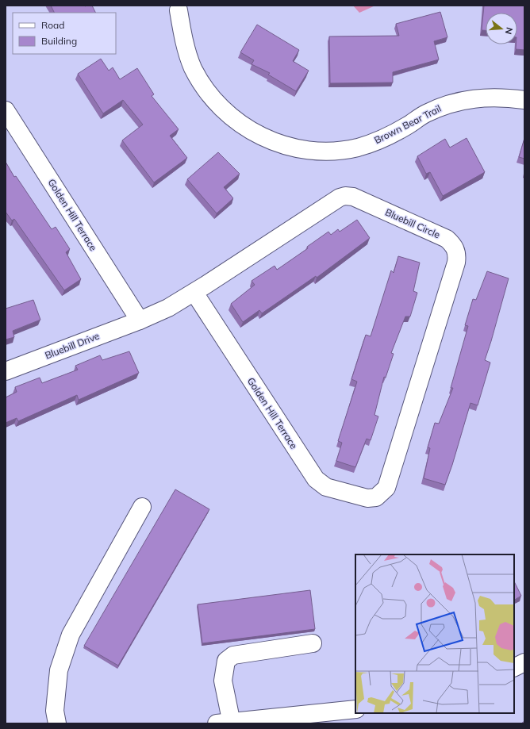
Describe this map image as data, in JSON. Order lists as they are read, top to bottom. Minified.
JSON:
{"streets":{"street":["Brown Bear Trail","Golden Hill Terrace","Bluebill Circle","Bluebill Drive"]},"crossings":[["Golden Hill Terrace","Bluebill Circle"],["Golden Hill Terrace","Bluebill Drive"],["Bluebill Circle","Bluebill Drive"]],"legend":["Road","Building"],"north":"right"}
